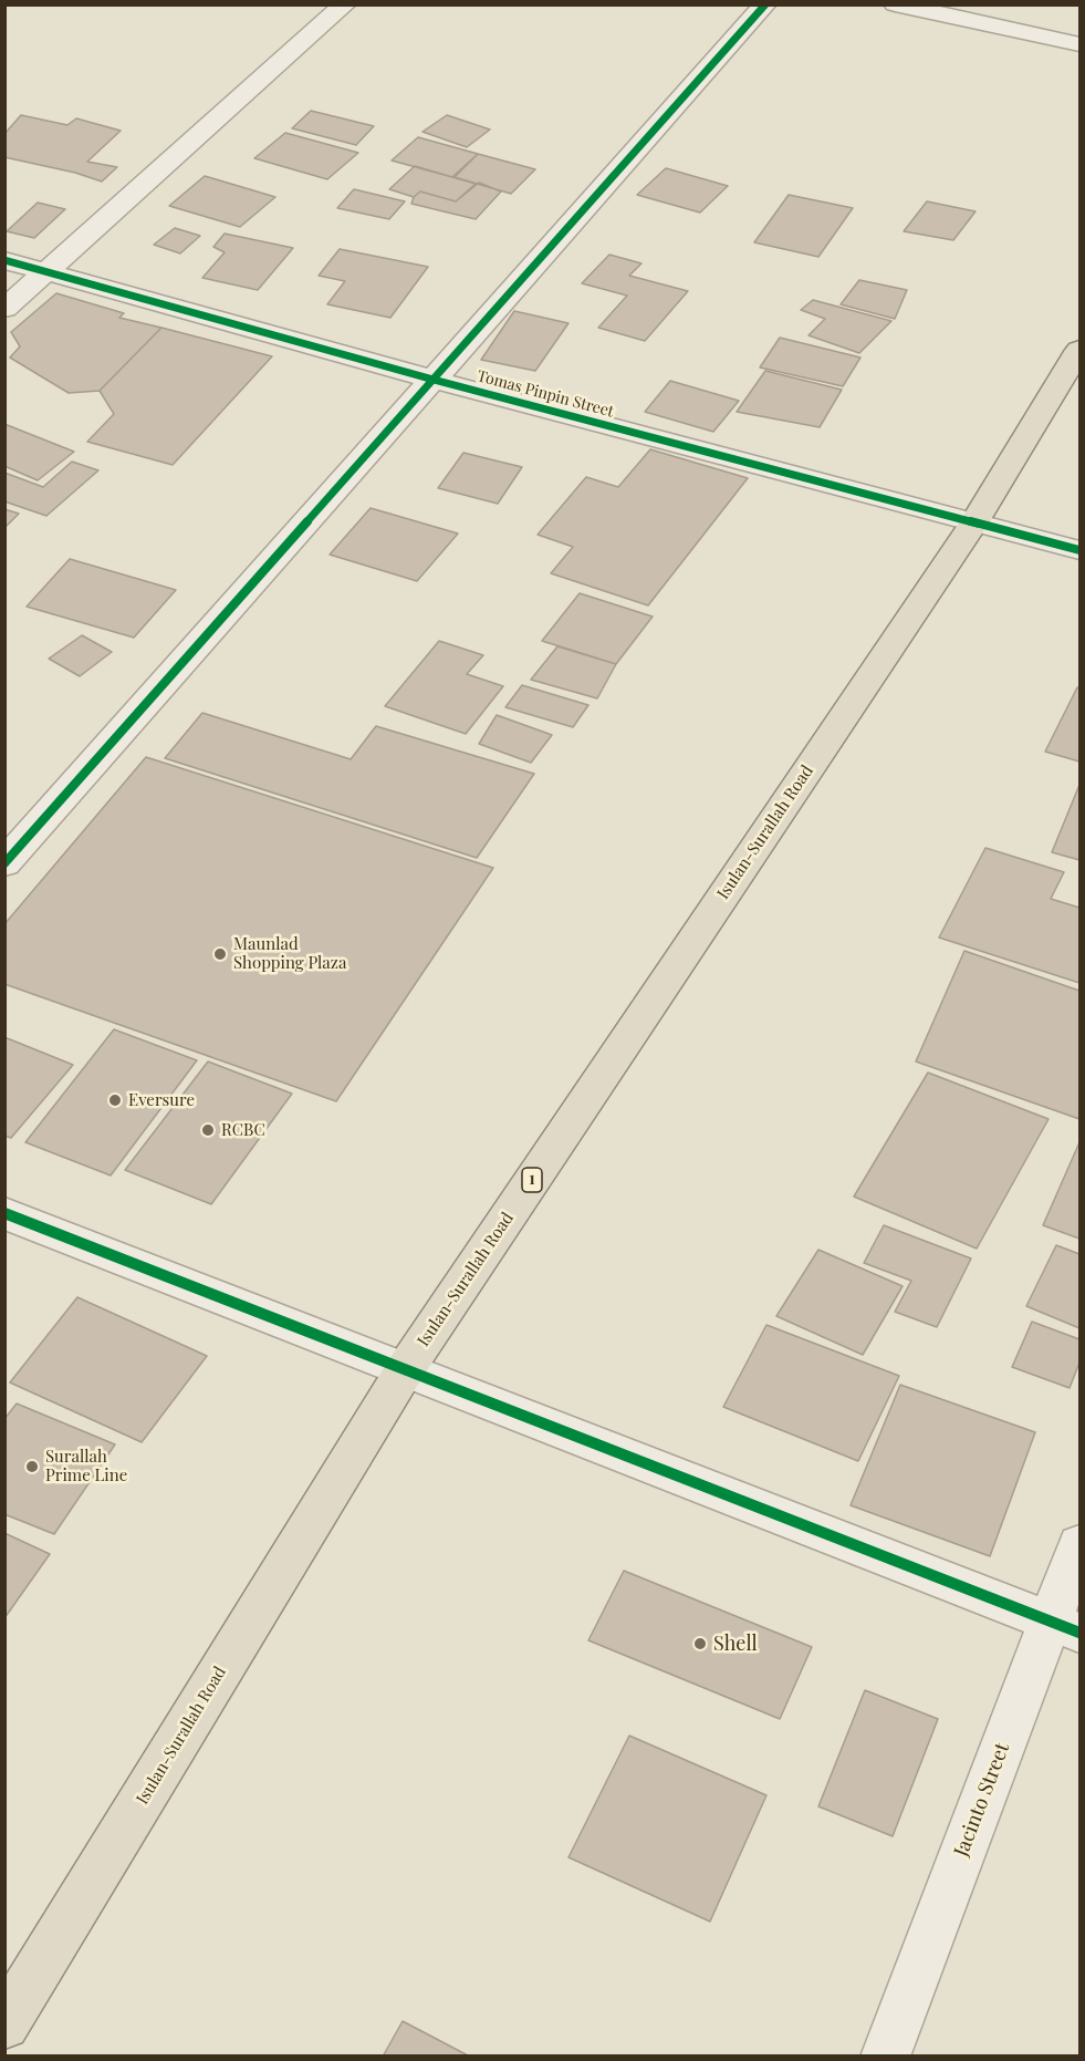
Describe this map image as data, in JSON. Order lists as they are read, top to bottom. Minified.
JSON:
{"streets":{"highway":["Isulan-Surallah Road","1"],"street":["Tomas Pinpin Street","Jacinto Street"]},"crossings":[["Tomas Pinpin Street","Isulan-Surallah Road"]],"places":["Maunlad Shopping Plaza","Eversure","RCBC","Surallah Prime Line","Shell"]}
